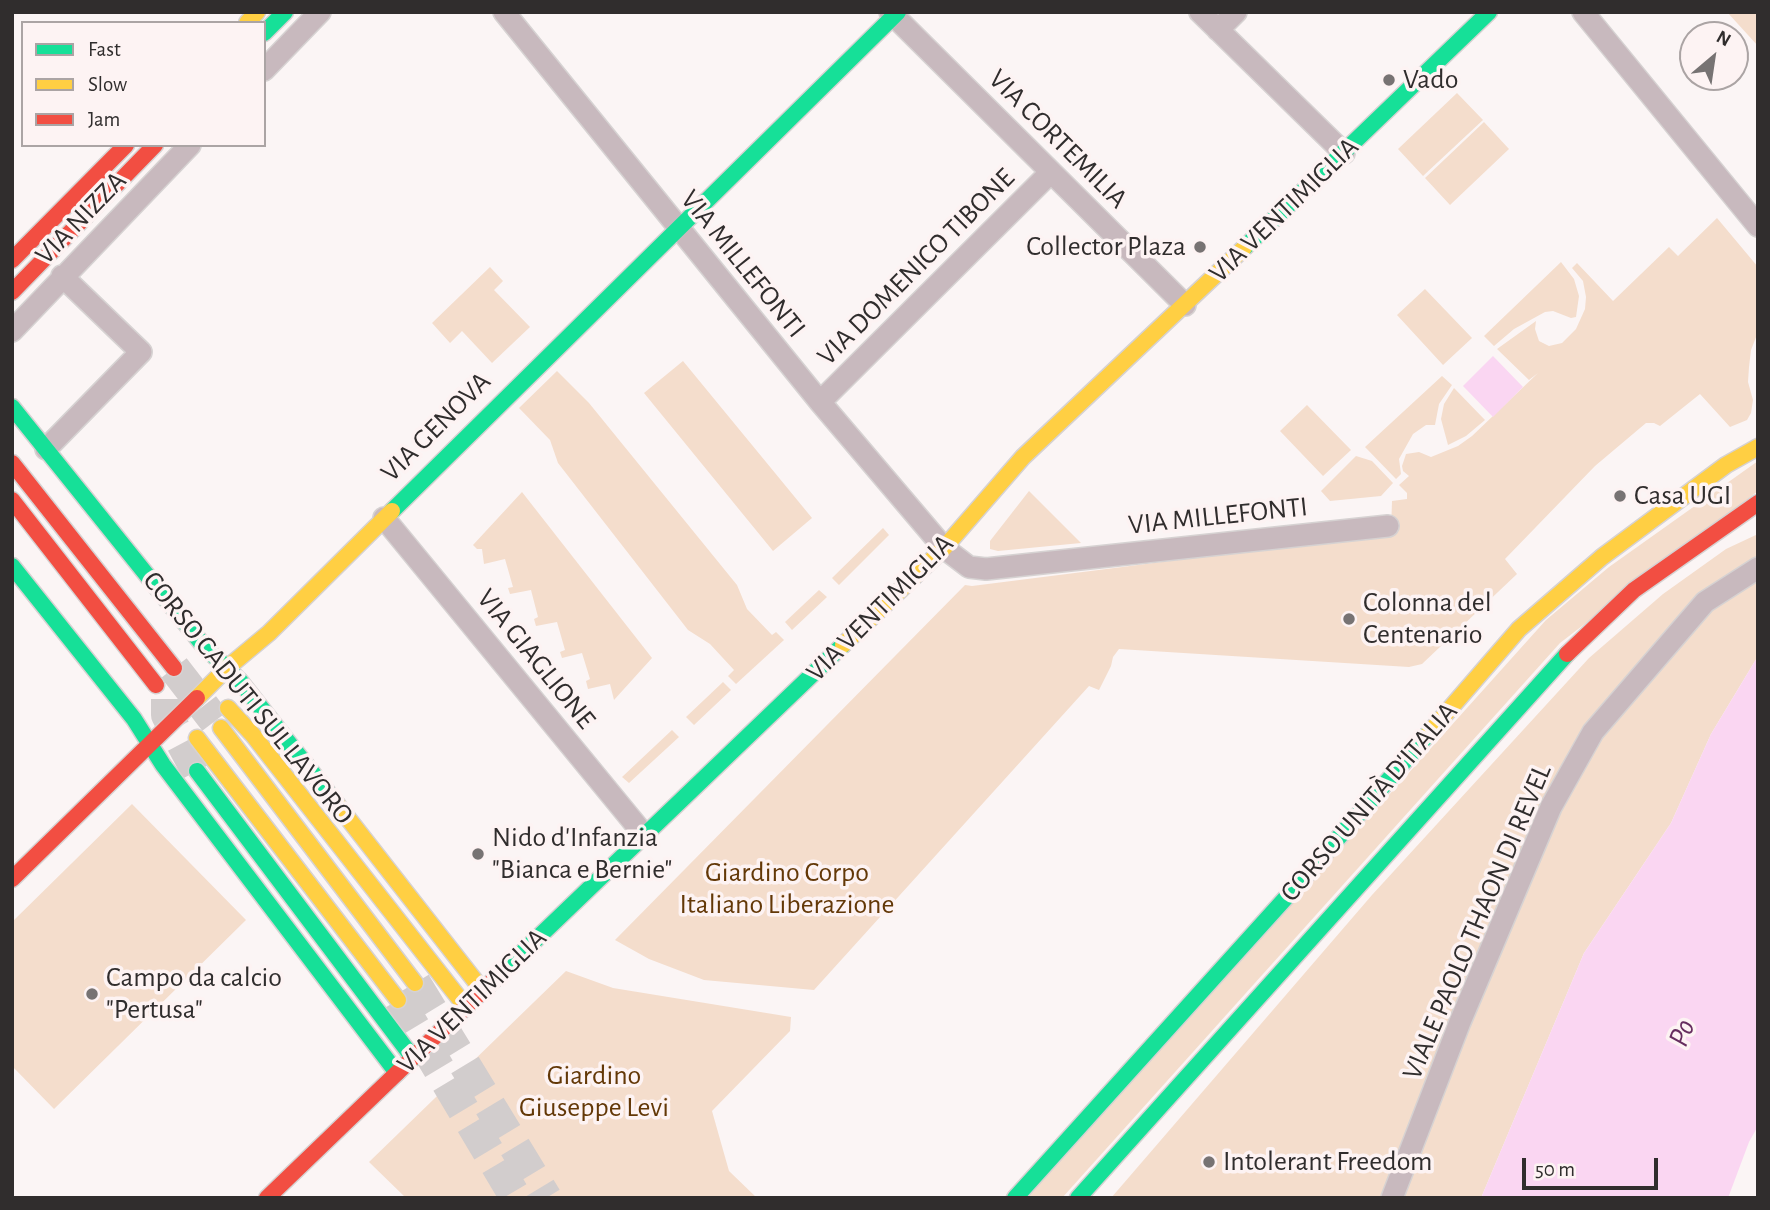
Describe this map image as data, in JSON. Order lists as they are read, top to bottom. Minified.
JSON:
{"streets":{"street":["VIA CORTEMILIA","VIA VENTIMIGLIA","VIA NIZZA","VIA MILLEFONTI","VIA DOMENICO TIBONE","VIA GENOVA","VIA GIAGLIONE","CORSO CADUTI SUL LAVORO","CORSO UNITÀ D'ITALIA","VIALE PAOLO THAON DI REVEL"]},"crossings":[["VIA CORTEMILIA","VIA VENTIMIGLIA"],["VIA CORTEMILIA","VIA DOMENICO TIBONE"],["VIA CORTEMILIA","VIA GENOVA"],["VIA VENTIMIGLIA","VIA MILLEFONTI"],["VIA VENTIMIGLIA","VIA GIAGLIONE"],["VIA VENTIMIGLIA","CORSO CADUTI SUL LAVORO"],["VIA MILLEFONTI","VIA DOMENICO TIBONE"],["VIA MILLEFONTI","VIA GENOVA"],["VIA GENOVA","VIA GIAGLIONE"],["VIA GENOVA","CORSO CADUTI SUL LAVORO"]],"water":["Po"],"parks":["Giardino Corpo Italiano Liberazione","Giardino Giuseppe Levi"],"places":["Vado","Collector Plaza","Casa UGI","Colonna del Centenario","Nido d'Infanzia \"Bianca e Bernie\"","Campo da calcio \"Pertusa\"","Intolerant Freedom"],"legend":["Fast","Slow","Jam"],"scale_bar":"50 m","north":"top right"}
